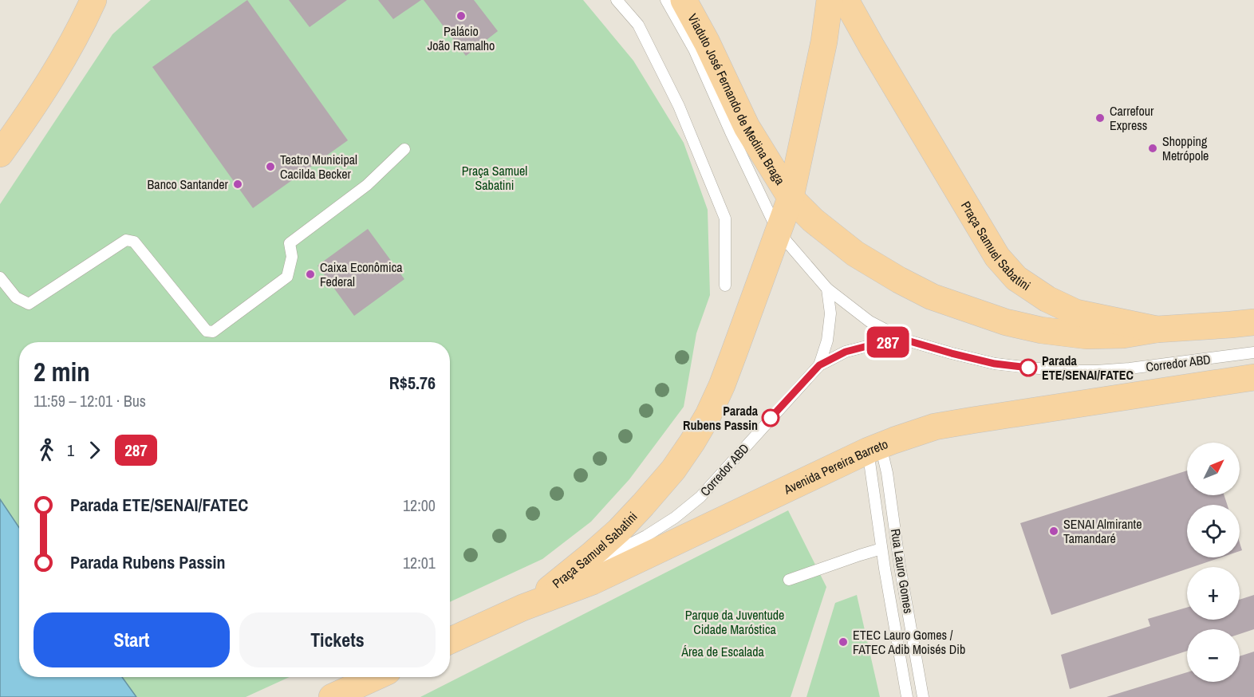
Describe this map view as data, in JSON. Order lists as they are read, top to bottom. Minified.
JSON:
{"streets":{"main road":["Viaduto José Fernando de Medina Braga","Praça Samuel Sabatini","Avenida Pereira Barreto"],"lane":["Corredor ABD","Rua Lauro Gomes"]},"crossings":[["Viaduto José Fernando de Medina Braga","Praça Samuel Sabatini"],["Viaduto José Fernando de Medina Braga","Corredor ABD"],["Praça Samuel Sabatini","Corredor ABD"],["Praça Samuel Sabatini","Avenida Pereira Barreto"],["Avenida Pereira Barreto","Rua Lauro Gomes"]],"parks":["Praça Samuel Sabatini","Parque da Juventude Cidade Maróstica","Área de Escalada"],"places":["Palácio João Ramalho","Carrefour Express","Shopping Metrópole","Teatro Municipal Cacilda Becker","Banco Santander","Caixa Econômica Federal","Parada ETE/SENAI/FATEC","Parada Rubens Passin","SENAI Almirante Tamandaré","ETEC Lauro Gomes / FATEC Adib Moisés Dib"],"lines":["bus line 287"],"north":"top right","page":{"on_map":"287","heading":["2 min","11:59 – 12:01 · Bus","R$5.76"],"legs":["1","287"],"map_buttons":["+","−"],"list":[{"name":"Parada ETE/SENAI/FATEC","value":"12:00"},{"name":"Parada Rubens Passin","value":"12:01"}],"buttons":["Start","Tickets"]}}
